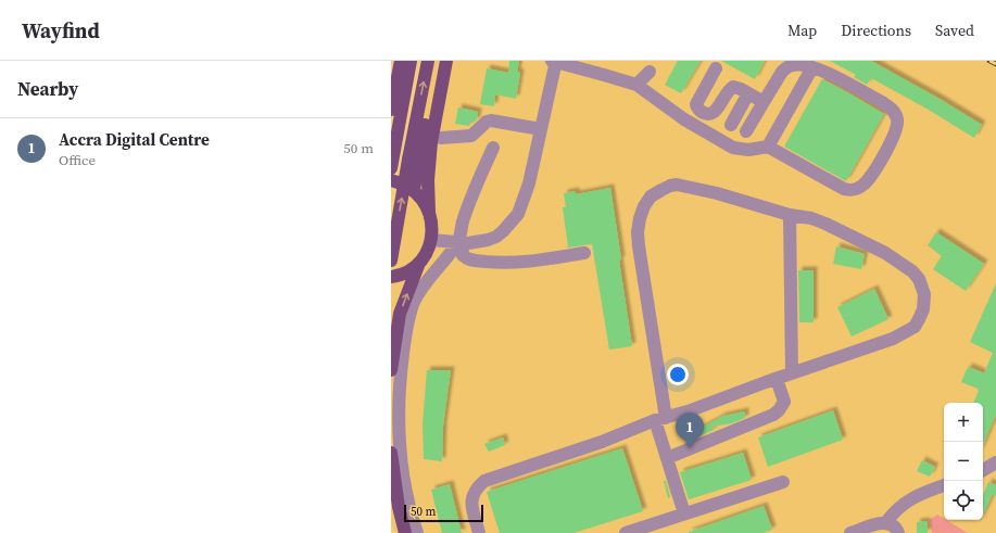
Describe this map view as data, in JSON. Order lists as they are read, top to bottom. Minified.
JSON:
{"scale_bar":"50 m","page":{"header":"Wayfind","nav":["Map","Directions","Saved"],"heading":"Nearby","list":[{"mark":"1","name":"Accra Digital Centre","note":"Office","value":"50 m"}],"map_buttons":["+","−"],"pins":"1","scale":"50 m"}}
